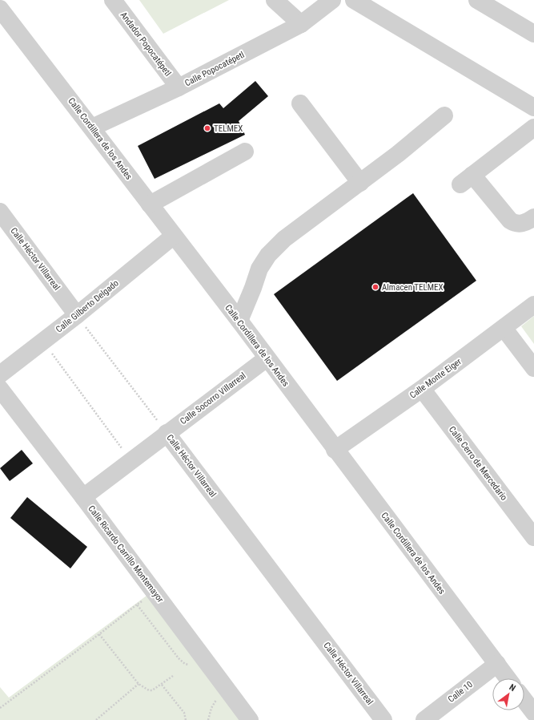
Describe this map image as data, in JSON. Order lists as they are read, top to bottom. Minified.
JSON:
{"streets":{"street":["Andador Popocatépetl","Calle Popocatépetl","Calle Cordillera de los Andes","Calle Héctor Villarreal","Calle Gilberto Delgado","Calle Monte Eiger","Calle Socorro Villarreal","Calle Cerro de Mercedario","Calle Ricardo Carrillo Montemayor","Calle 10"]},"crossings":[["Andador Popocatépetl","Calle Popocatépetl"],["Calle Popocatépetl","Calle Cordillera de los Andes"],["Calle Cordillera de los Andes","Calle Gilberto Delgado"],["Calle Cordillera de los Andes","Calle Monte Eiger"],["Calle Cordillera de los Andes","Calle Socorro Villarreal"],["Calle Cordillera de los Andes","Calle 10"],["Calle Héctor Villarreal","Calle Gilberto Delgado"],["Calle Héctor Villarreal","Calle Socorro Villarreal"],["Calle Monte Eiger","Calle Cerro de Mercedario"],["Calle Socorro Villarreal","Calle Ricardo Carrillo Montemayor"]],"places":["TELMEX","Almacen TELMEX"],"north":"top right"}
